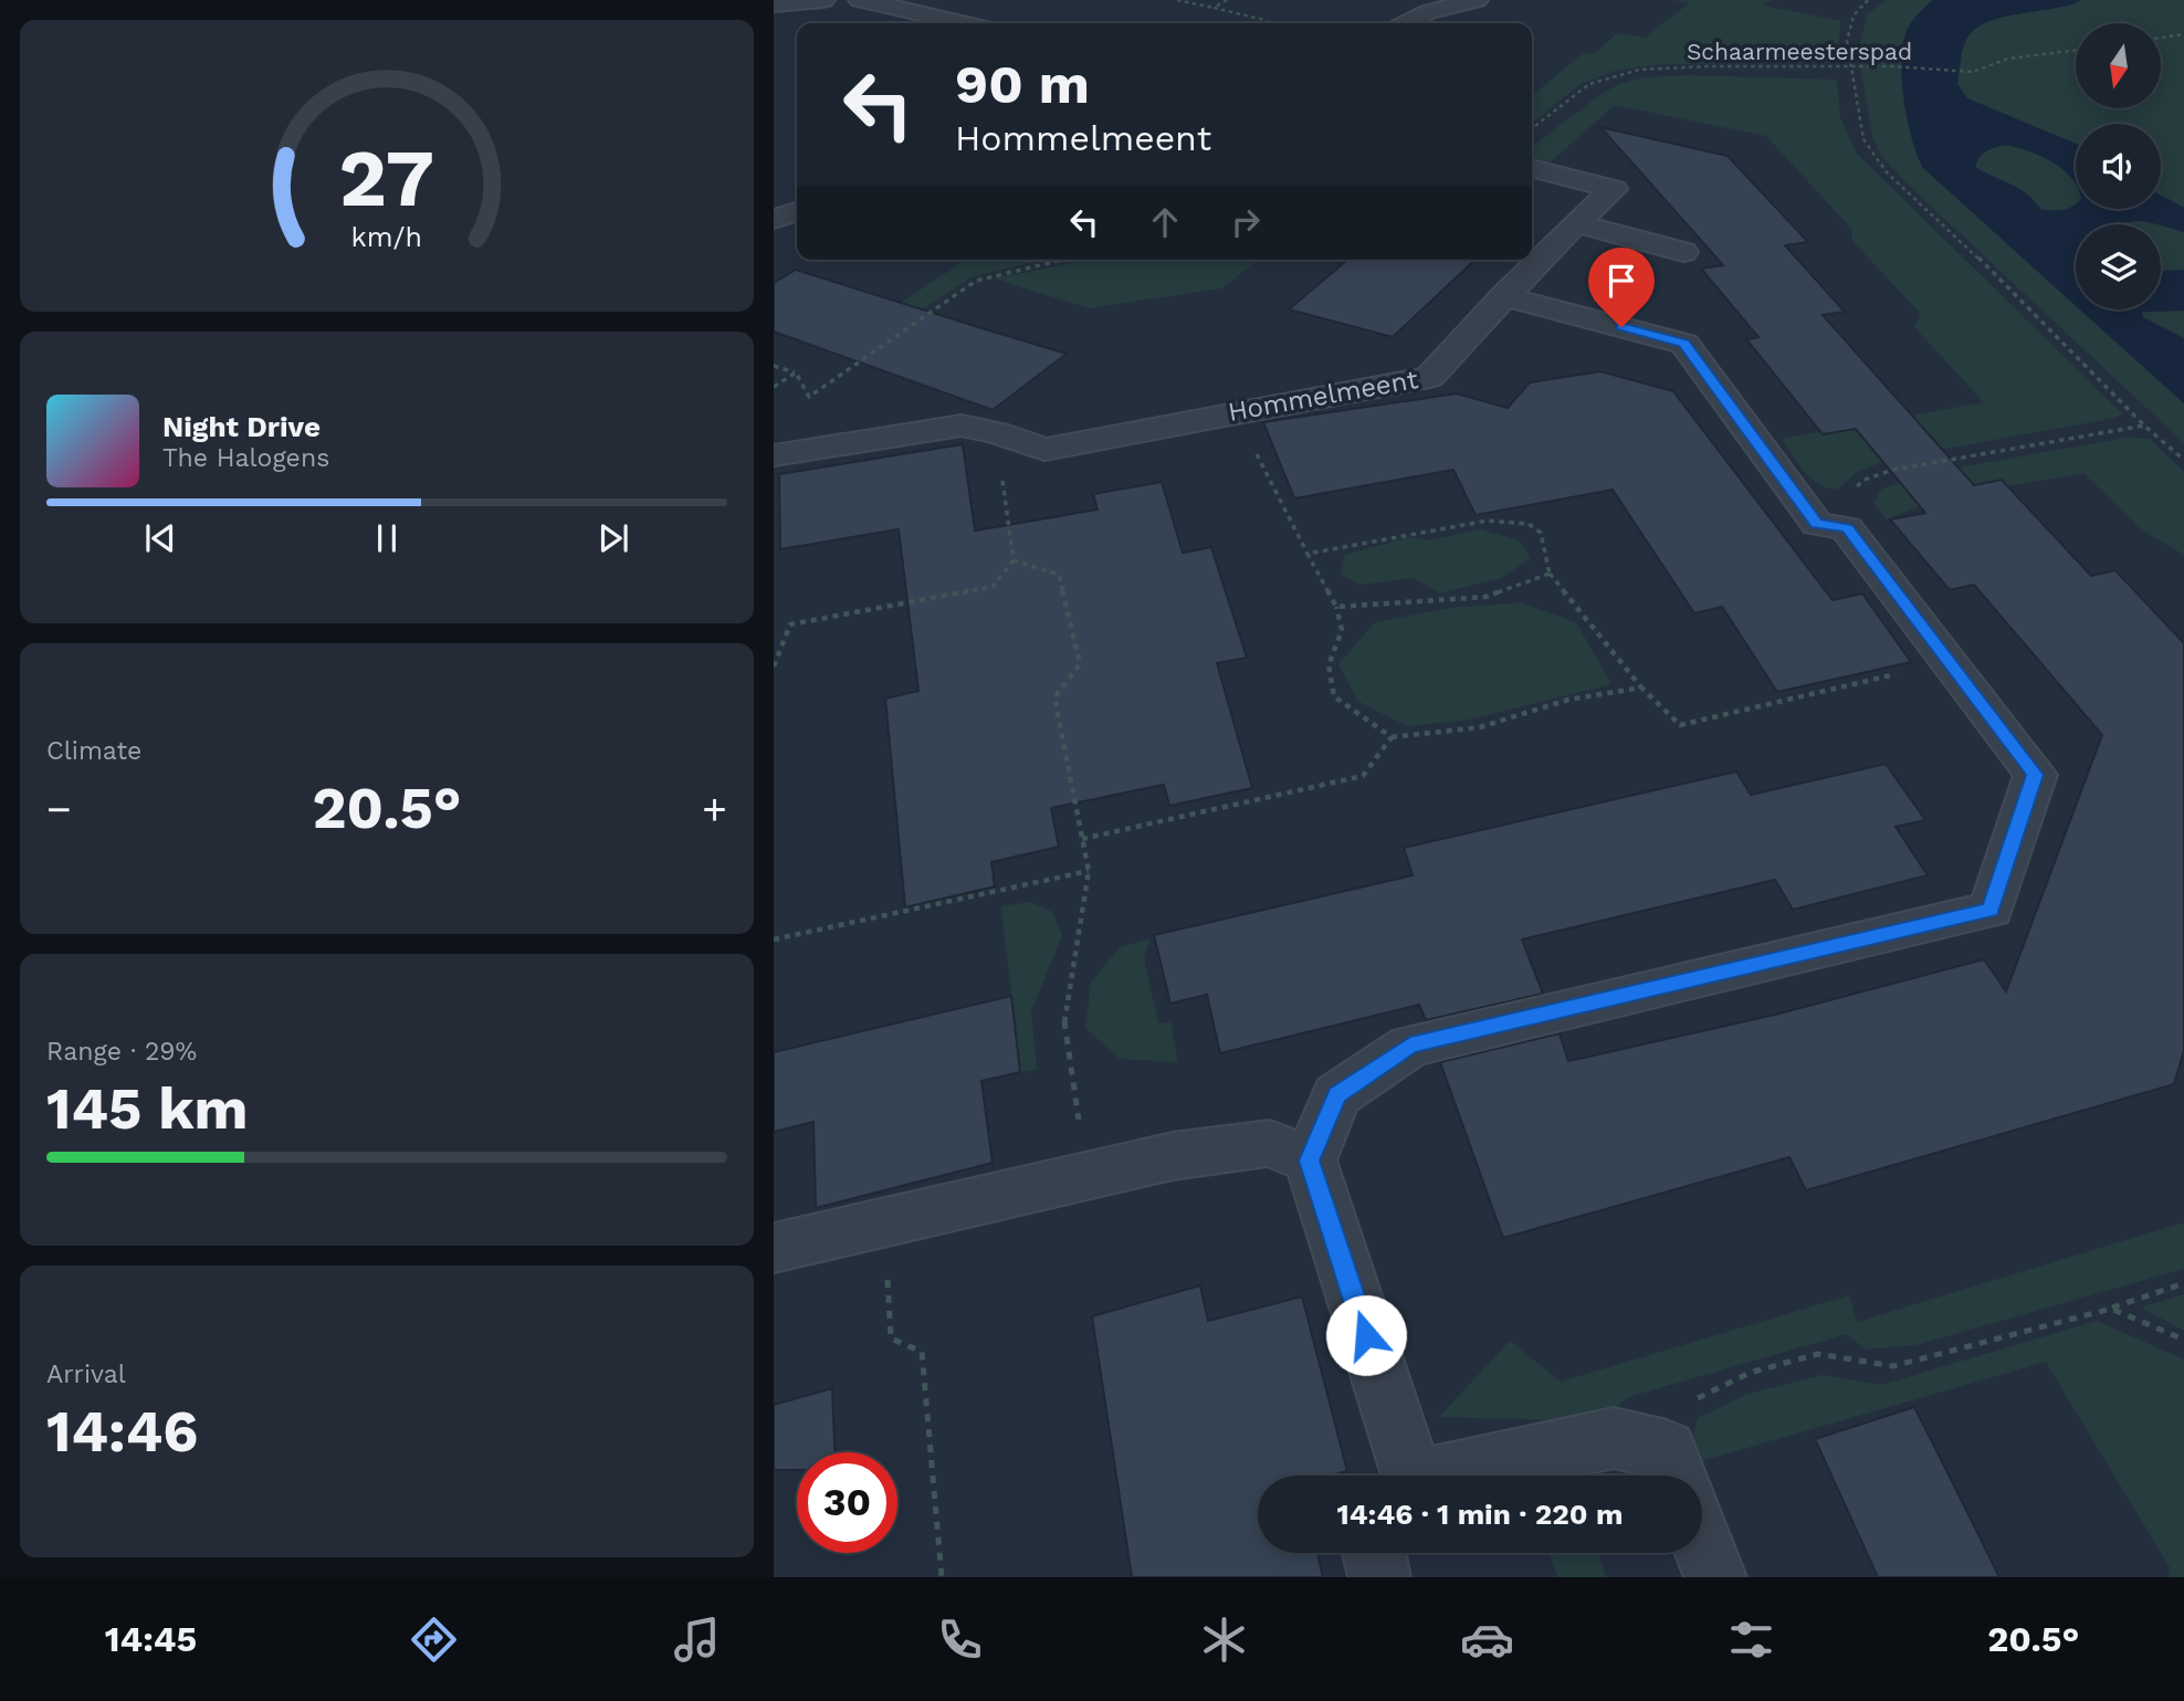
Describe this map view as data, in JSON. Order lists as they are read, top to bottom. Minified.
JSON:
{"streets":{"street":["Hommelmeent"],"path":["Schaarmeesterspad"]},"north":"bottom","page":{"turn":["90 m","Hommelmeent"],"song":["Night Drive","The Halogens"],"tile":["Climate",["Range · 29%","145 km"],["Arrival","14:46"]],"heat":["−","20.5°","+"],"limit":"30","trip":"14:46 · 1 min · 220 m","tabs":["14:45","20.5°"],"gauge":["27","km/h"]}}
